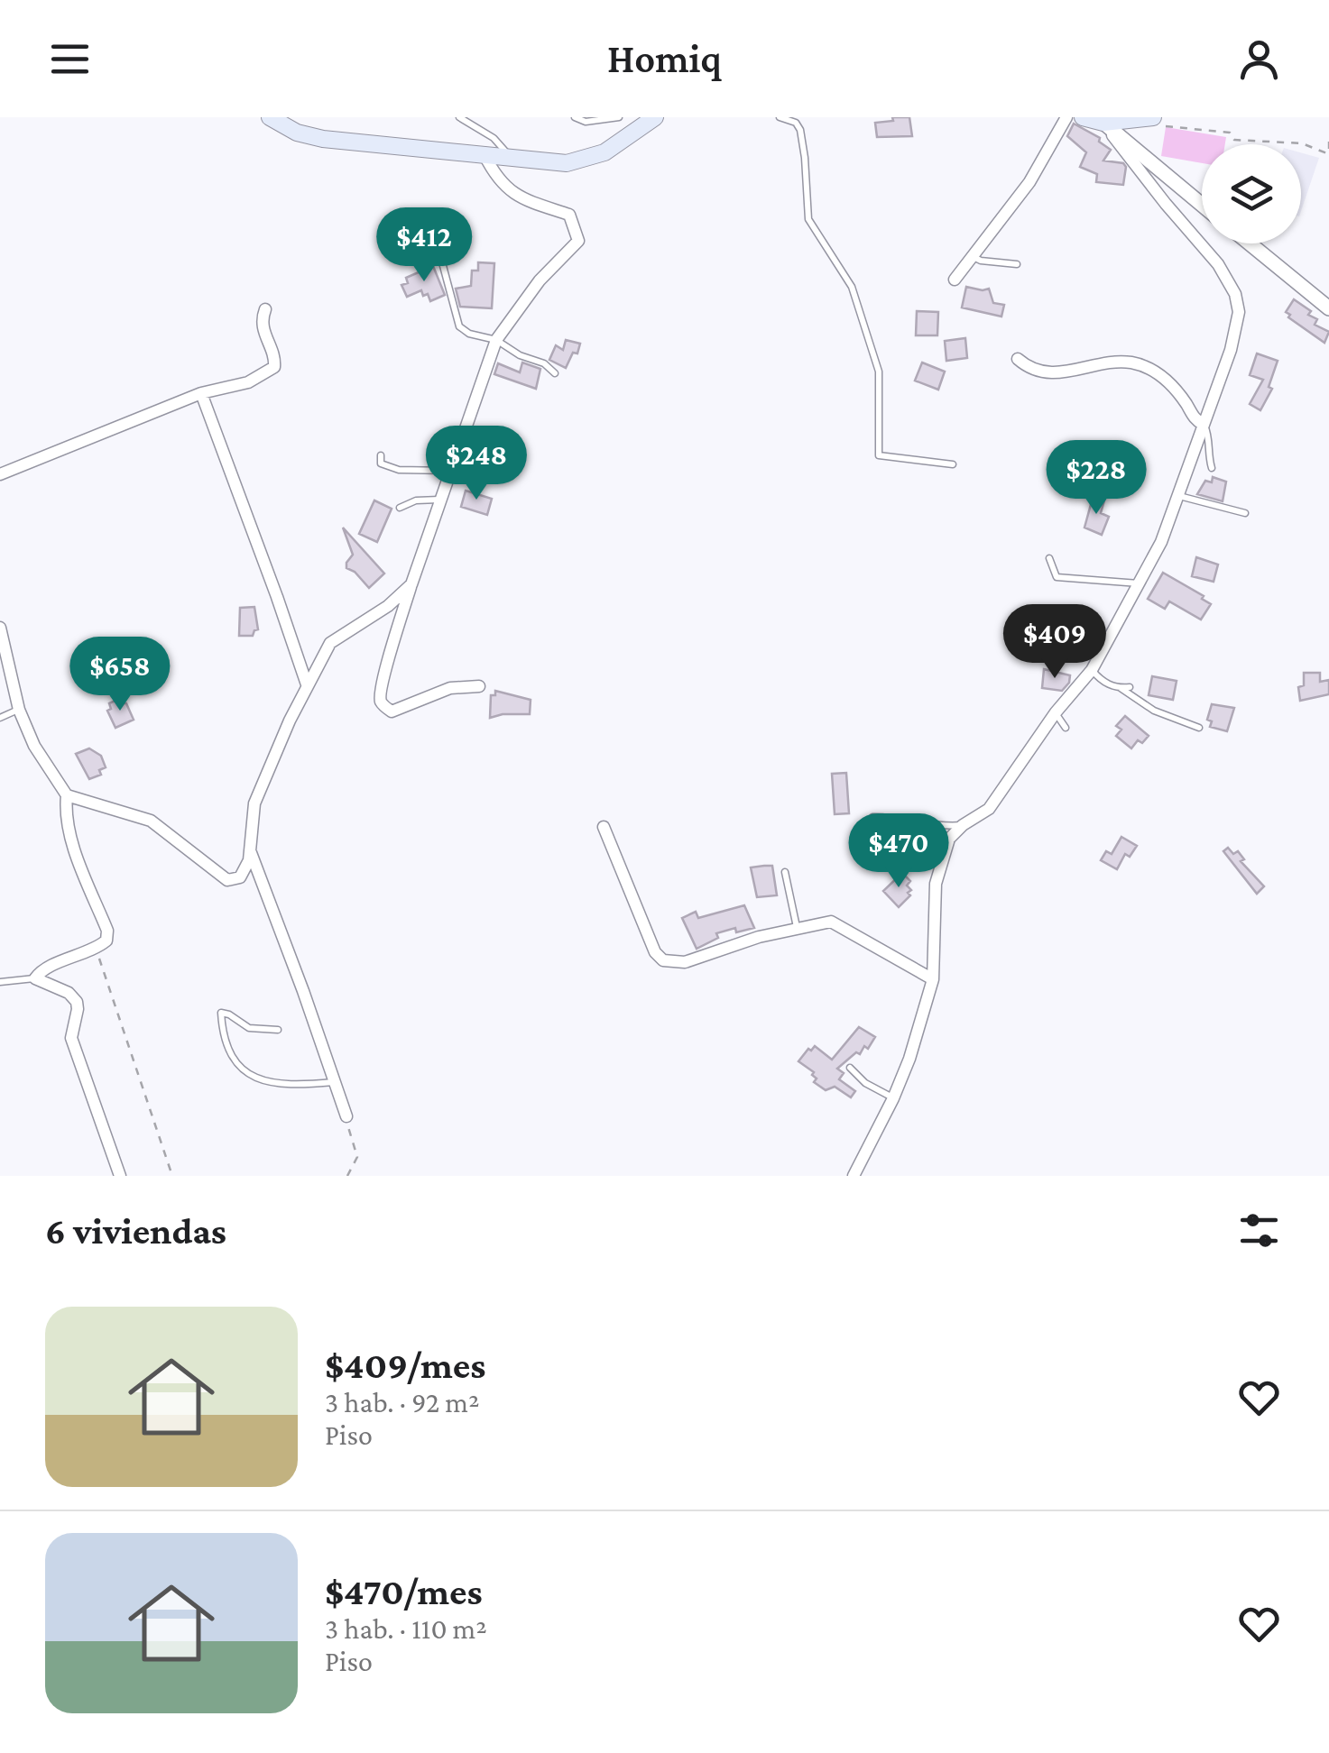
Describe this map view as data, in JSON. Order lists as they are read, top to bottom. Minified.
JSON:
{"page":{"header":"Homiq","price":["$412","$248","$228","$409","$658","$470"],"heading":"6 viviendas","list":[{"name":"$409/mes","note":"3 hab. · 92 m² · Piso"},{"name":"$470/mes","note":"3 hab. · 110 m² · Piso"}]}}
